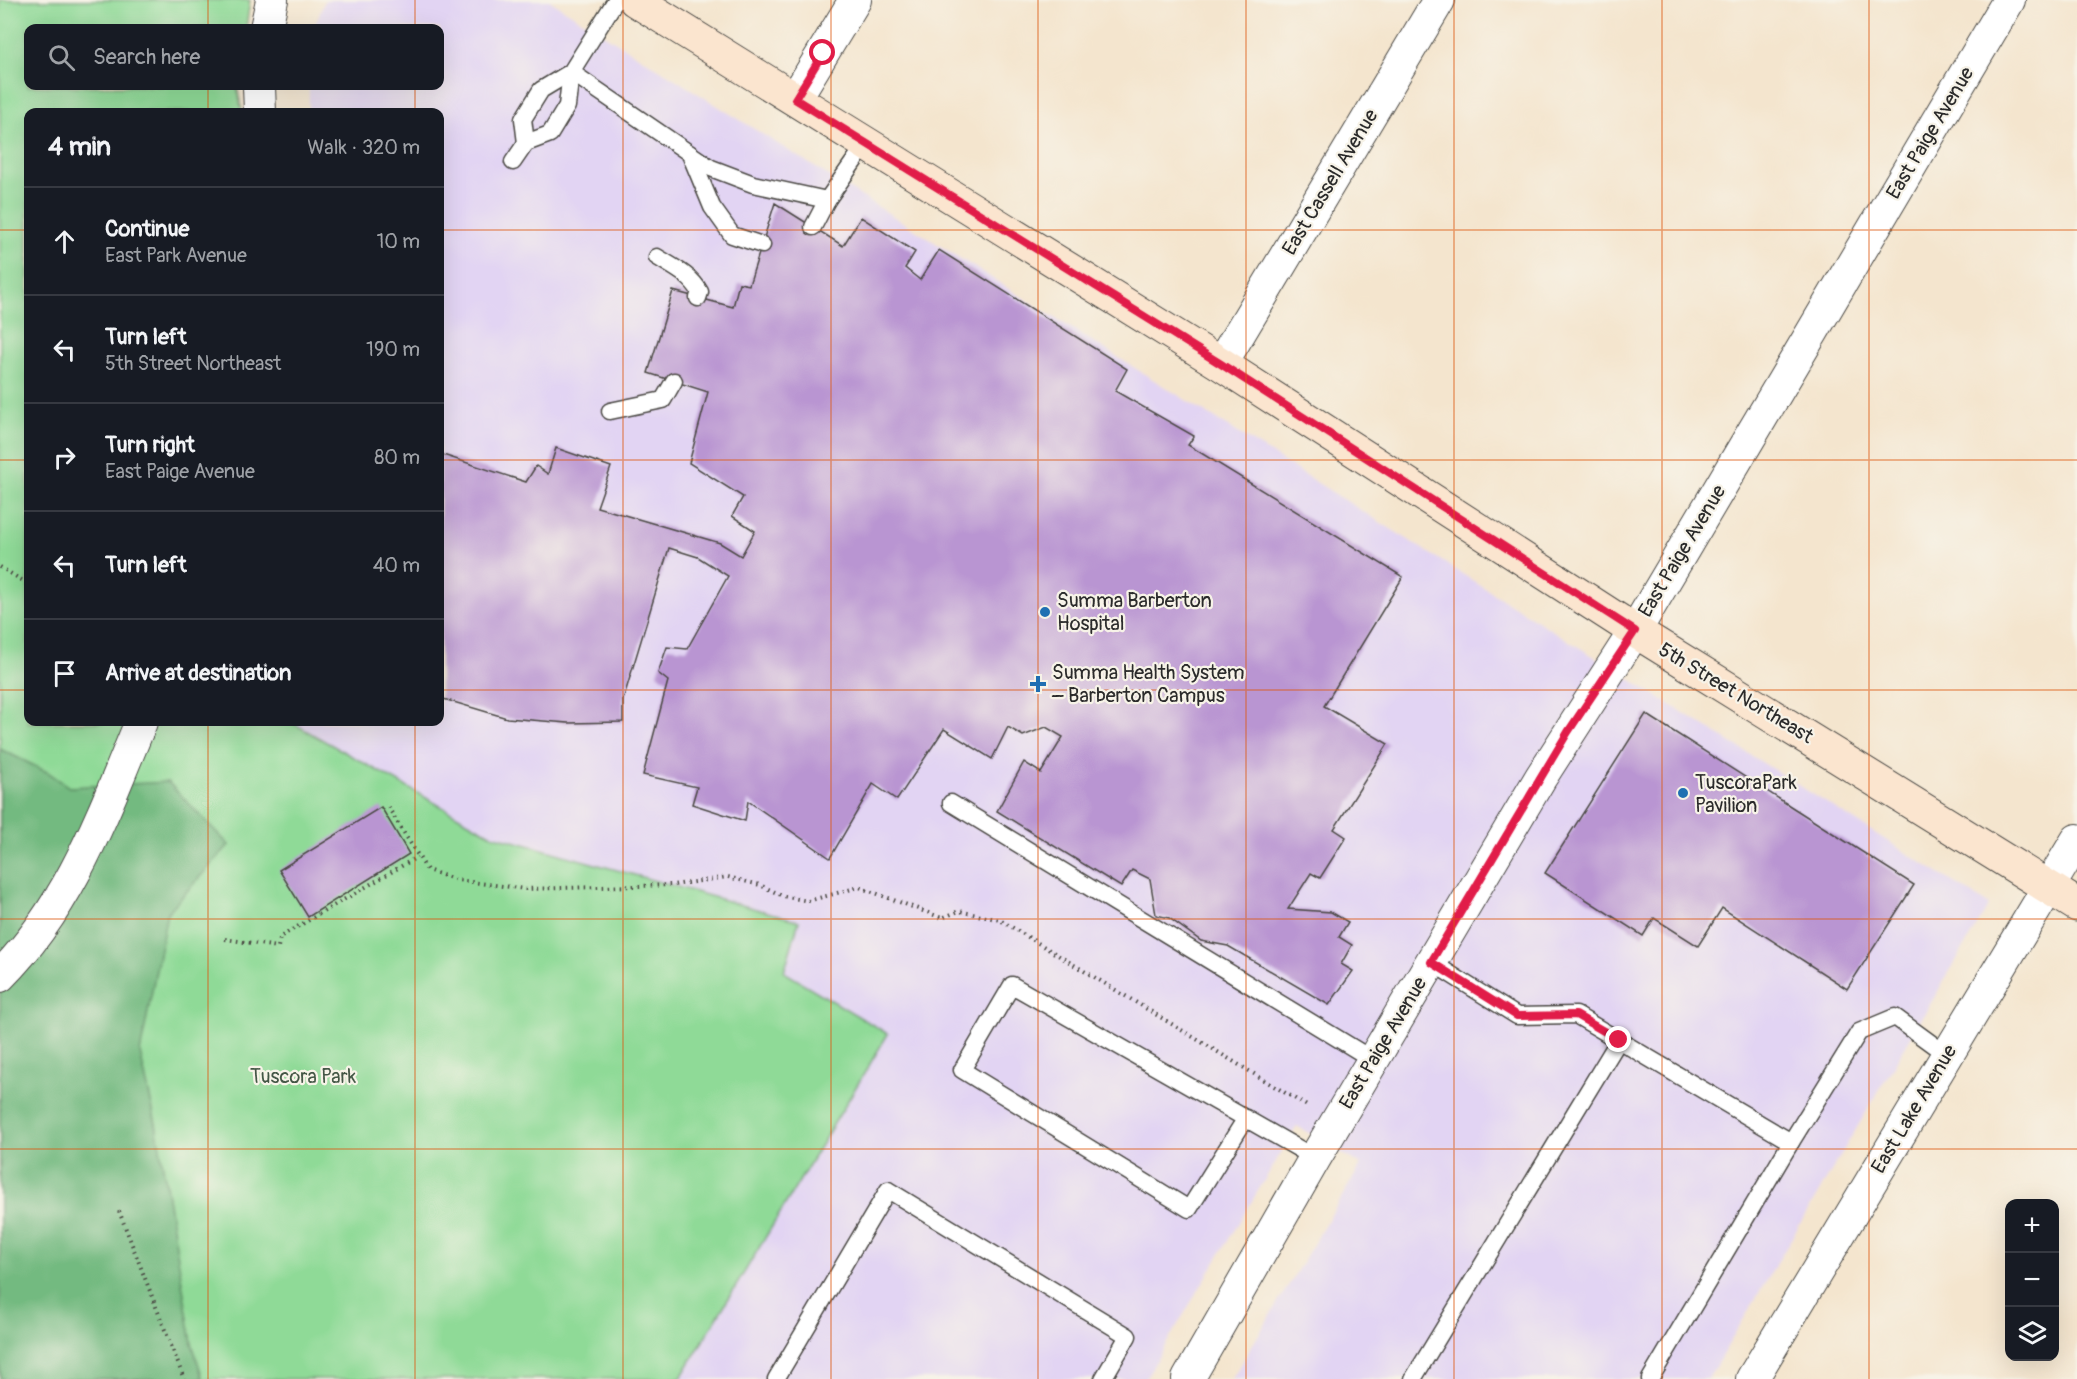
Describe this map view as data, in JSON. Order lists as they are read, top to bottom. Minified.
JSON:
{"streets":{"main road":["5th Street Northeast"],"street":["East Paige Avenue","East Cassell Avenue","East Lake Avenue"]},"crossings":[["East Paige Avenue","5th Street Northeast"],["East Cassell Avenue","5th Street Northeast"],["5th Street Northeast","East Lake Avenue"]],"parks":["Tuscora Park"],"places":{"other":["Summa Barberton Hospital","TuscoraPark Pavilion"],"health":["Summa Health System – Barberton Campus"]},"page":{"search":"Search here","heading":["4 min","Walk · 320 m"],"list":[["Continue","East Park Avenue","10 m"],["Turn left","5th Street Northeast","190 m"],["Turn right","East Paige Avenue","80 m"],["Turn left","40 m"],"Arrive at destination"],"map_buttons":["+","−"]}}
